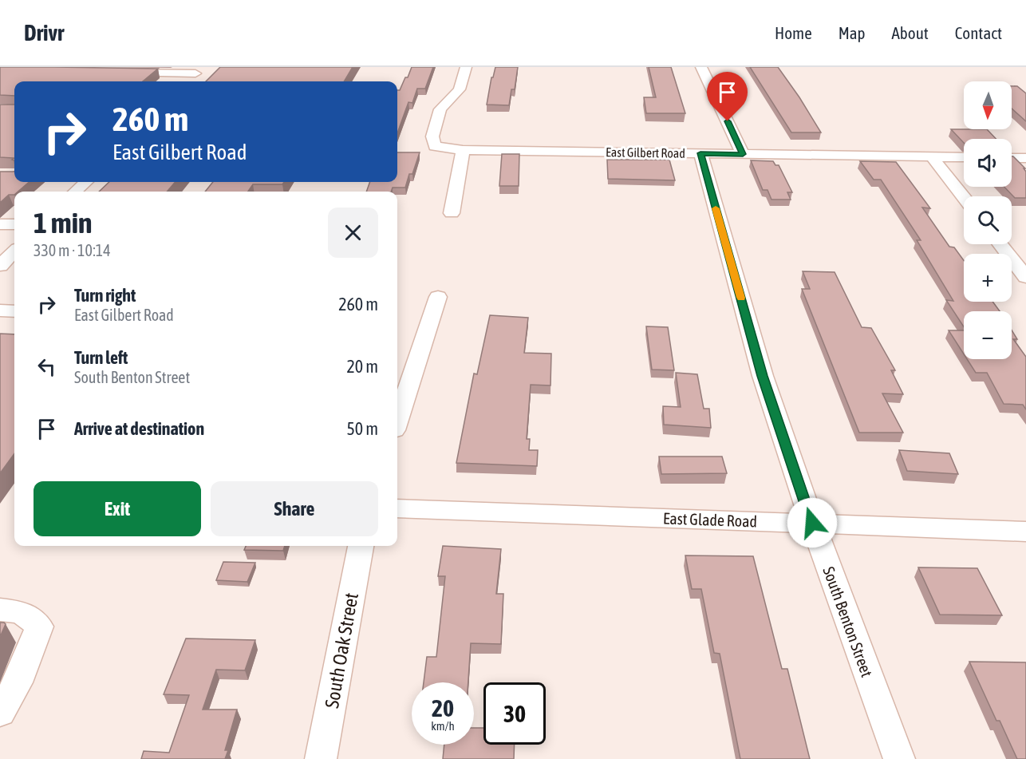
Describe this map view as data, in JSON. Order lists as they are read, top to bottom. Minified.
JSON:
{"streets":{"street":["East Gilbert Road","East Glade Road","South Benton Street","South Oak Street"]},"crossings":[["East Gilbert Road","South Benton Street"],["East Glade Road","South Benton Street"]],"north":"bottom","page":{"header":"Drivr","nav":["Home","Map","About","Contact"],"map_buttons":["+","−"],"turn":["260 m","East Gilbert Road"],"heading":["1 min","330 m · 10:14"],"list":[{"name":"Turn right","note":"East Gilbert Road","value":"260 m"},{"name":"Turn left","note":"South Benton Street","value":"20 m"},{"name":"Arrive at destination","value":"50 m"}],"buttons":["Exit","Share"],"speed":"20 km/h","limit":"30"}}
